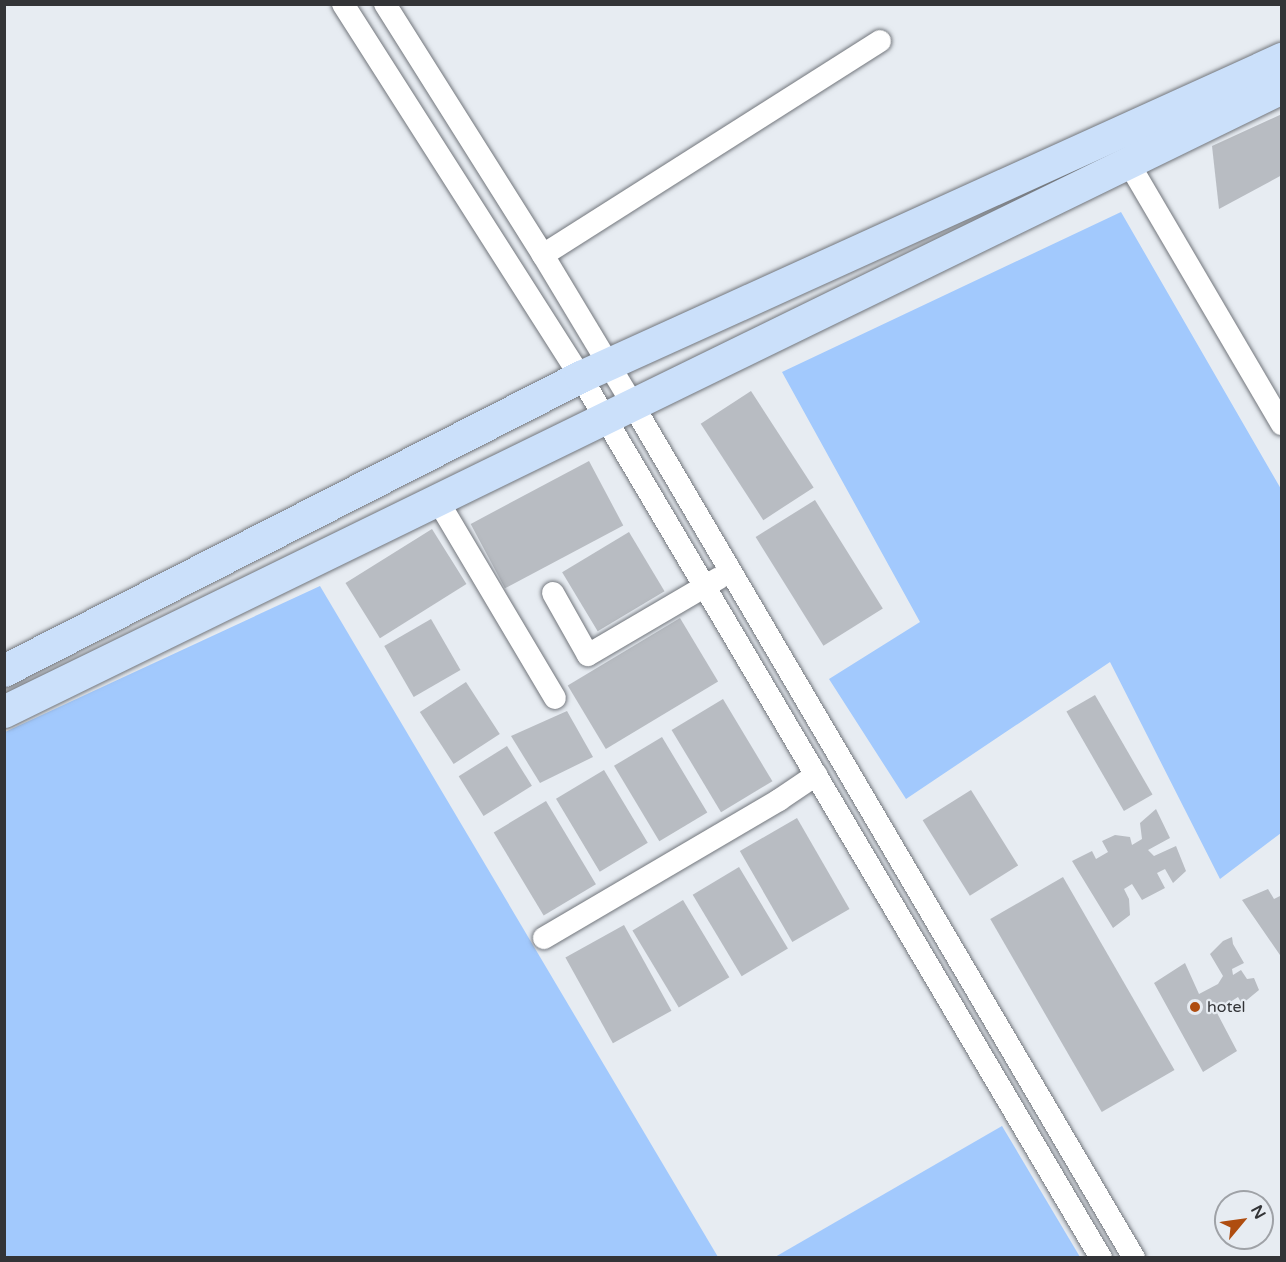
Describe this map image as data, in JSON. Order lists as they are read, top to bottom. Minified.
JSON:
{"places":["hotel"],"north":"top right"}
